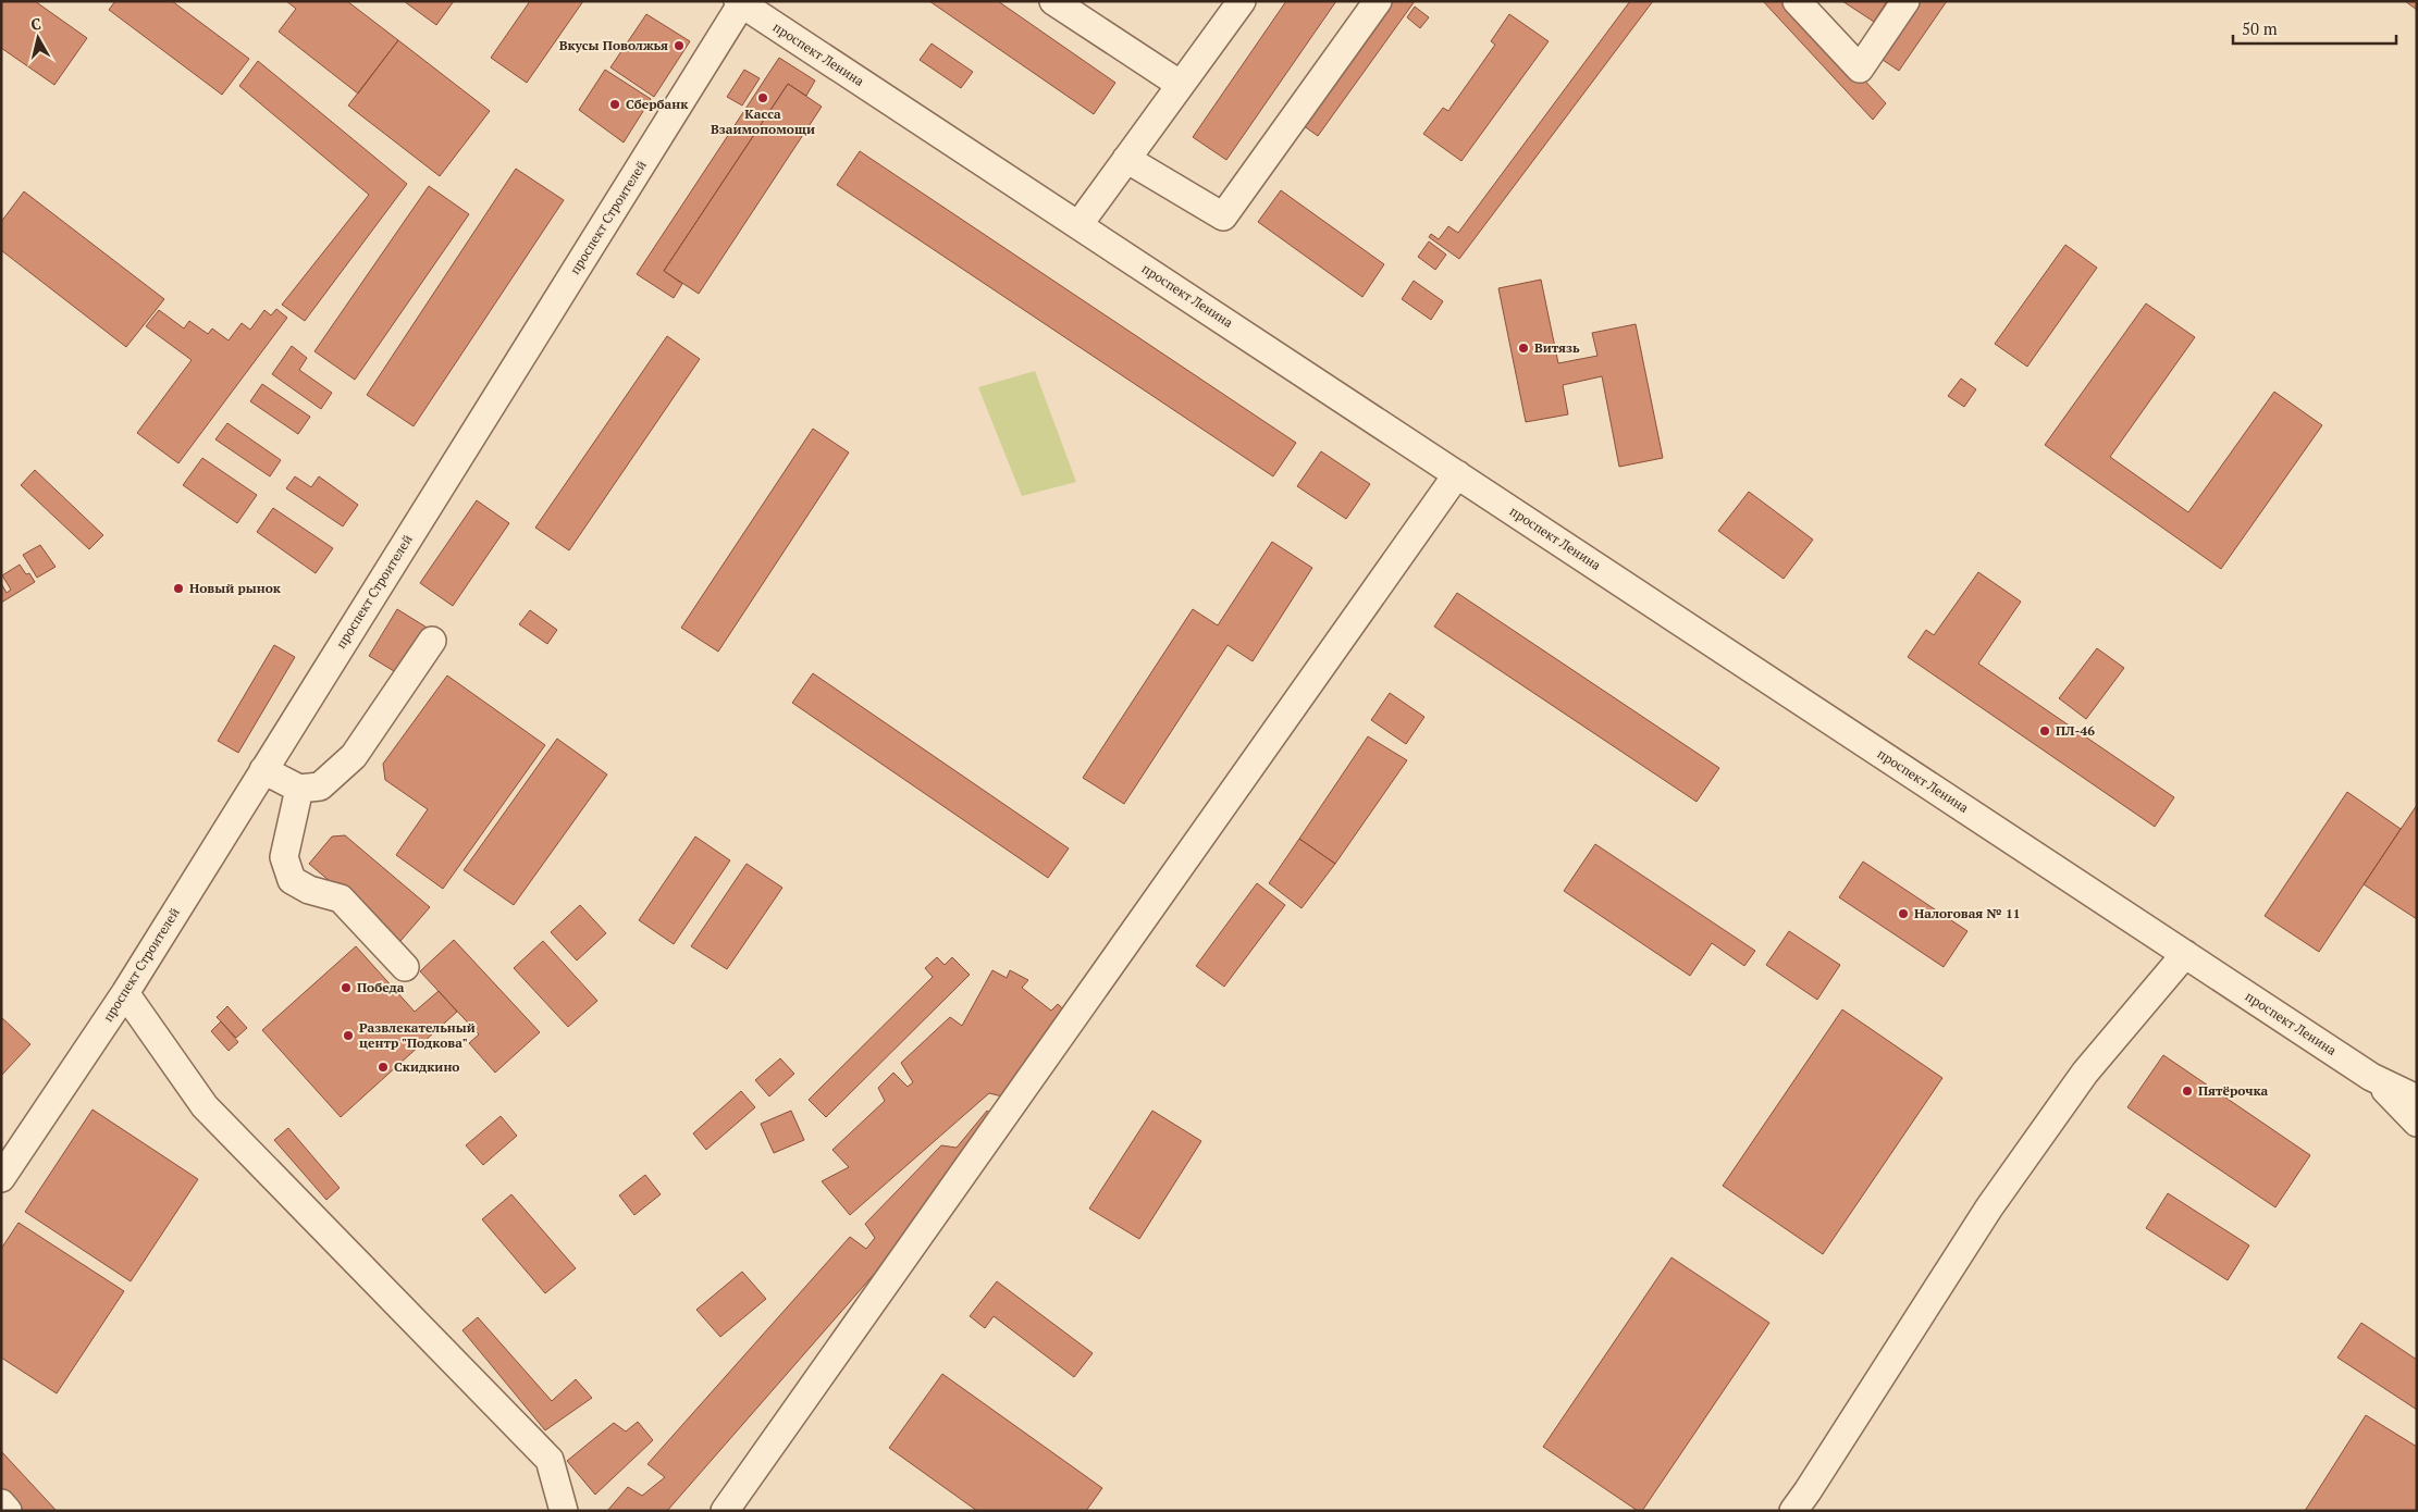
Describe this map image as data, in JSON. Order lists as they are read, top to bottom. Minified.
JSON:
{"streets":{"street":["проспект Ленина","проспект Строителей"]},"crossings":[["проспект Ленина","проспект Строителей"]],"places":["Вкусы Поволжья","Касса Взаимопомощи","Сбербанк","Витязь","Новый рынок","ПЛ-46","Налоговая № 11","Победа","Развлекательный центр \"Подкова\"","Скидкино","Пятёрочка"],"scale_bar":"50 m","north":"top"}
